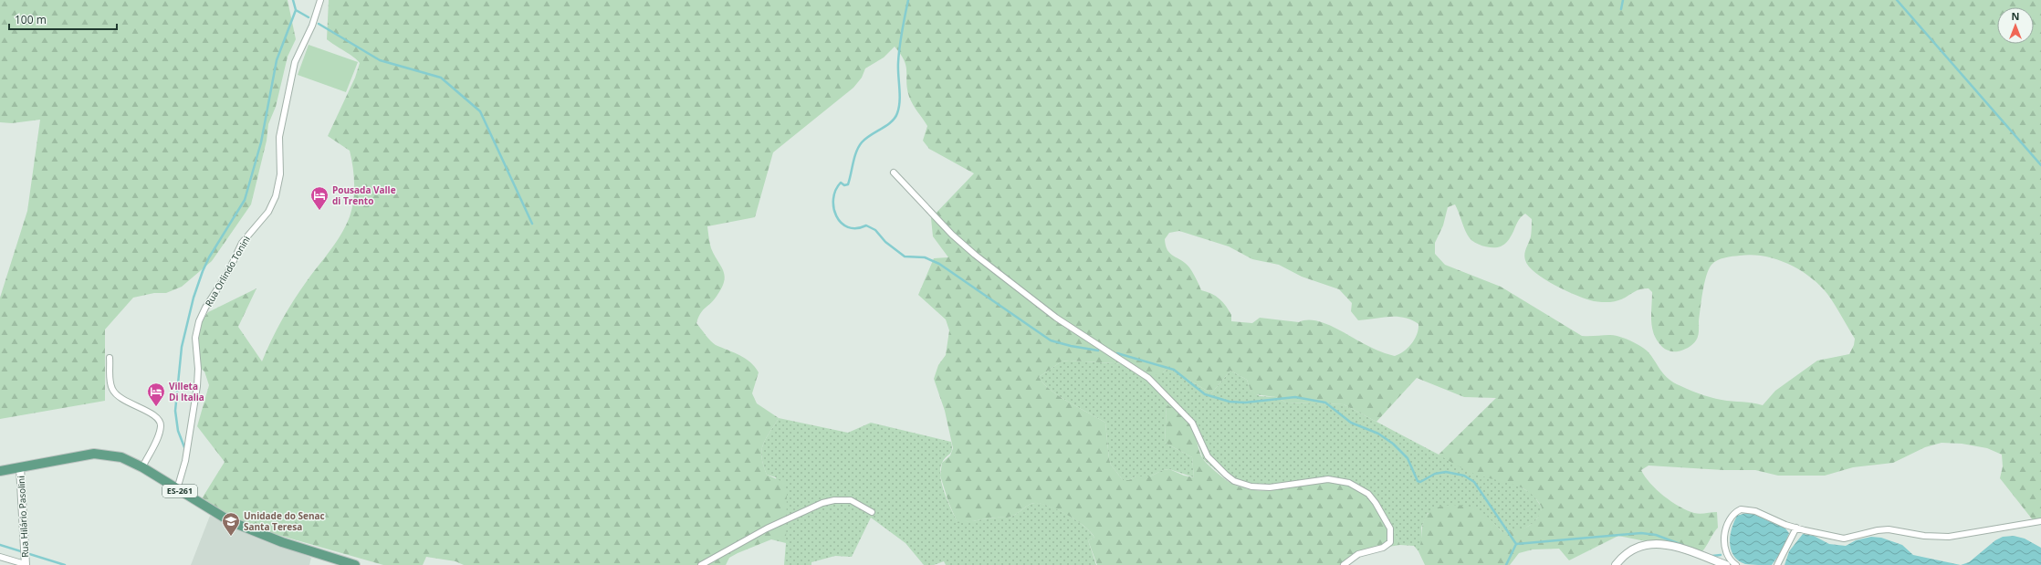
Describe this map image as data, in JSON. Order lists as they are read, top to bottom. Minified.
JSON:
{"streets":{"main road":["ES-261"],"street":["Rua Orlindo Tonini","Rua Hilário Pasolini"]},"crossings":[["Rua Orlindo Tonini","ES-261"],["ES-261","Rua Hilário Pasolini"]],"places":{"hotel":["Pousada Valle di Trento","Villeta Di Italia"],"school or university":["Unidade do Senac Santa Teresa"]},"scale_bar":"100 m","north":"top"}
